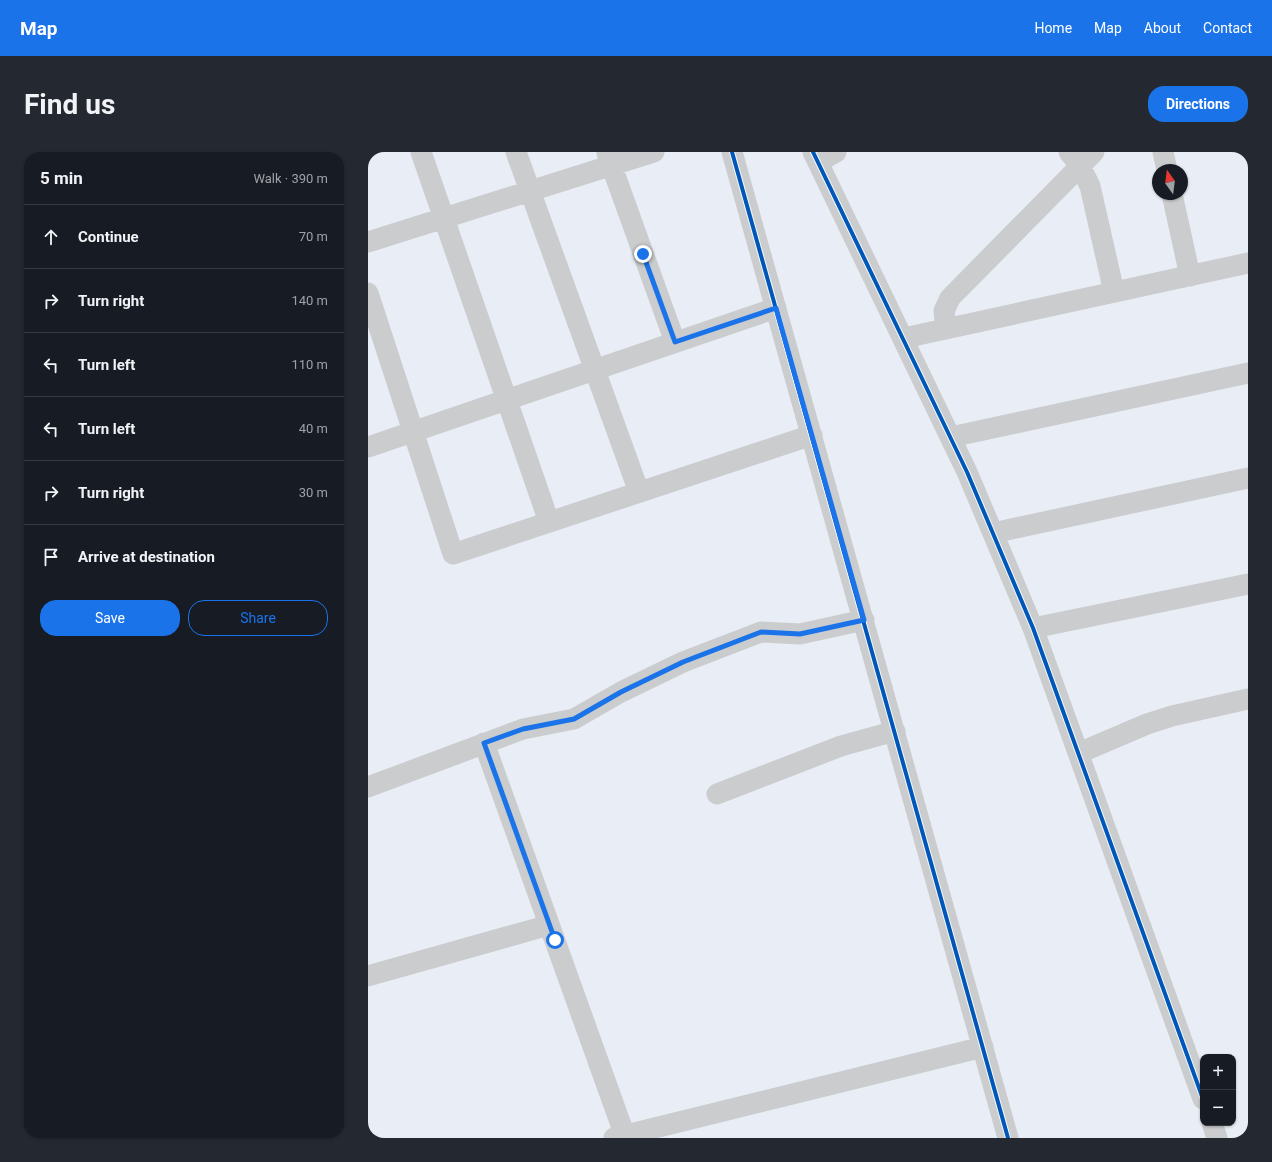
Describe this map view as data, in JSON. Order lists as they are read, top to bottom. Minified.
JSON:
{"north":"top","page":{"header":"Map","nav":["Home","Map","About","Contact"],"buttons":["Directions",["Save","Share"]],"title":"Find us","heading":["5 min","Walk · 390 m"],"list":[["Continue","70 m"],["Turn right","140 m"],["Turn left","110 m"],["Turn left","40 m"],["Turn right","30 m"],"Arrive at destination"],"map_buttons":["+","−"]}}
